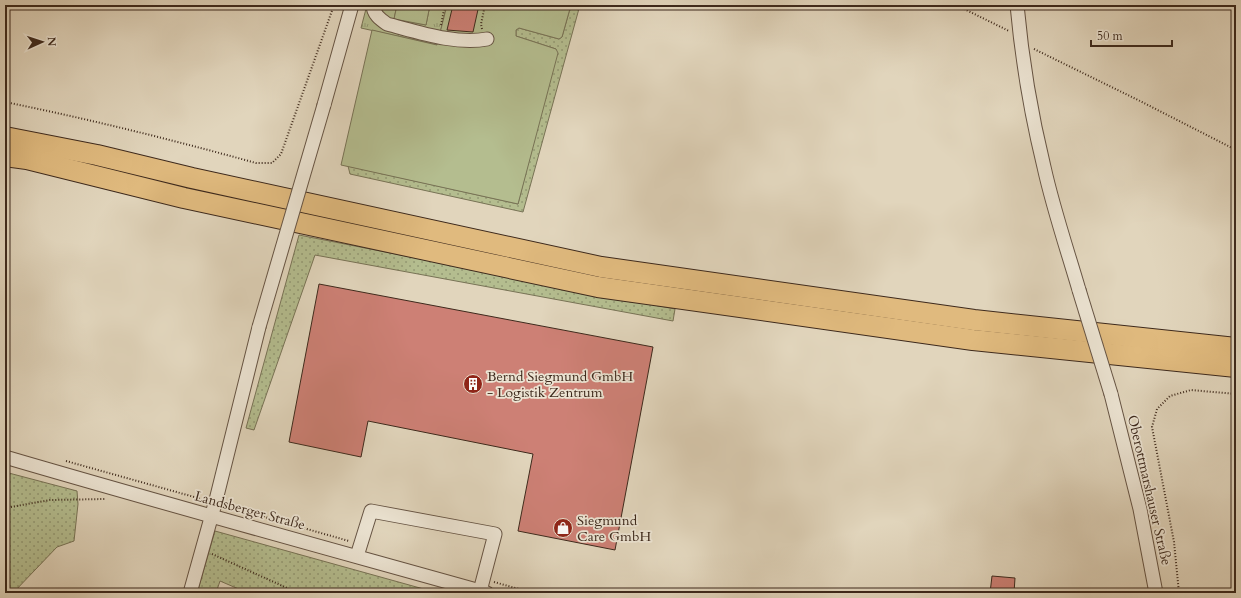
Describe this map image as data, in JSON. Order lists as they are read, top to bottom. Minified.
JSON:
{"streets":{"street":["Oberottmarshauser Straße","Landsberger Straße"]},"places":{"building":["Bernd Siegmund GmbH - Logistik Zentrum"],"shop":["Siegmund Care GmbH"]},"scale_bar":"50 m","north":"right"}
